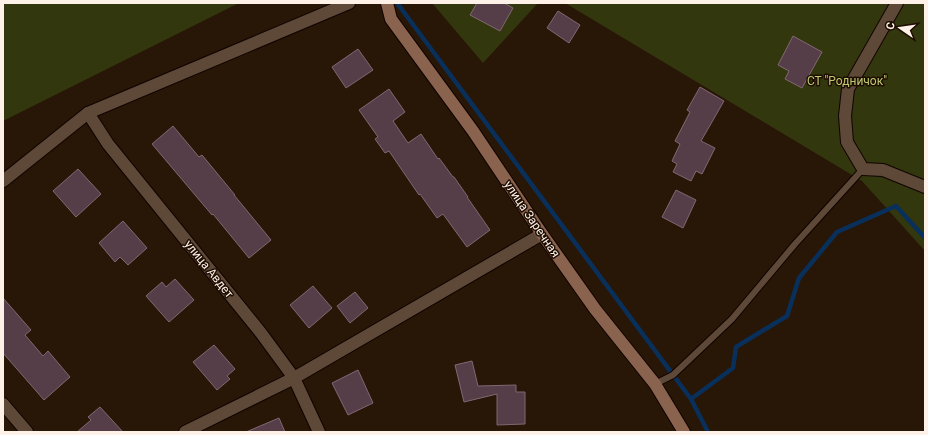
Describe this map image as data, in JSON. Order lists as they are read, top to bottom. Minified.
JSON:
{"streets":{"street":["улица Заречная","улица Авдет"]},"parks":["СТ \"Родничок\""],"north":"left"}
